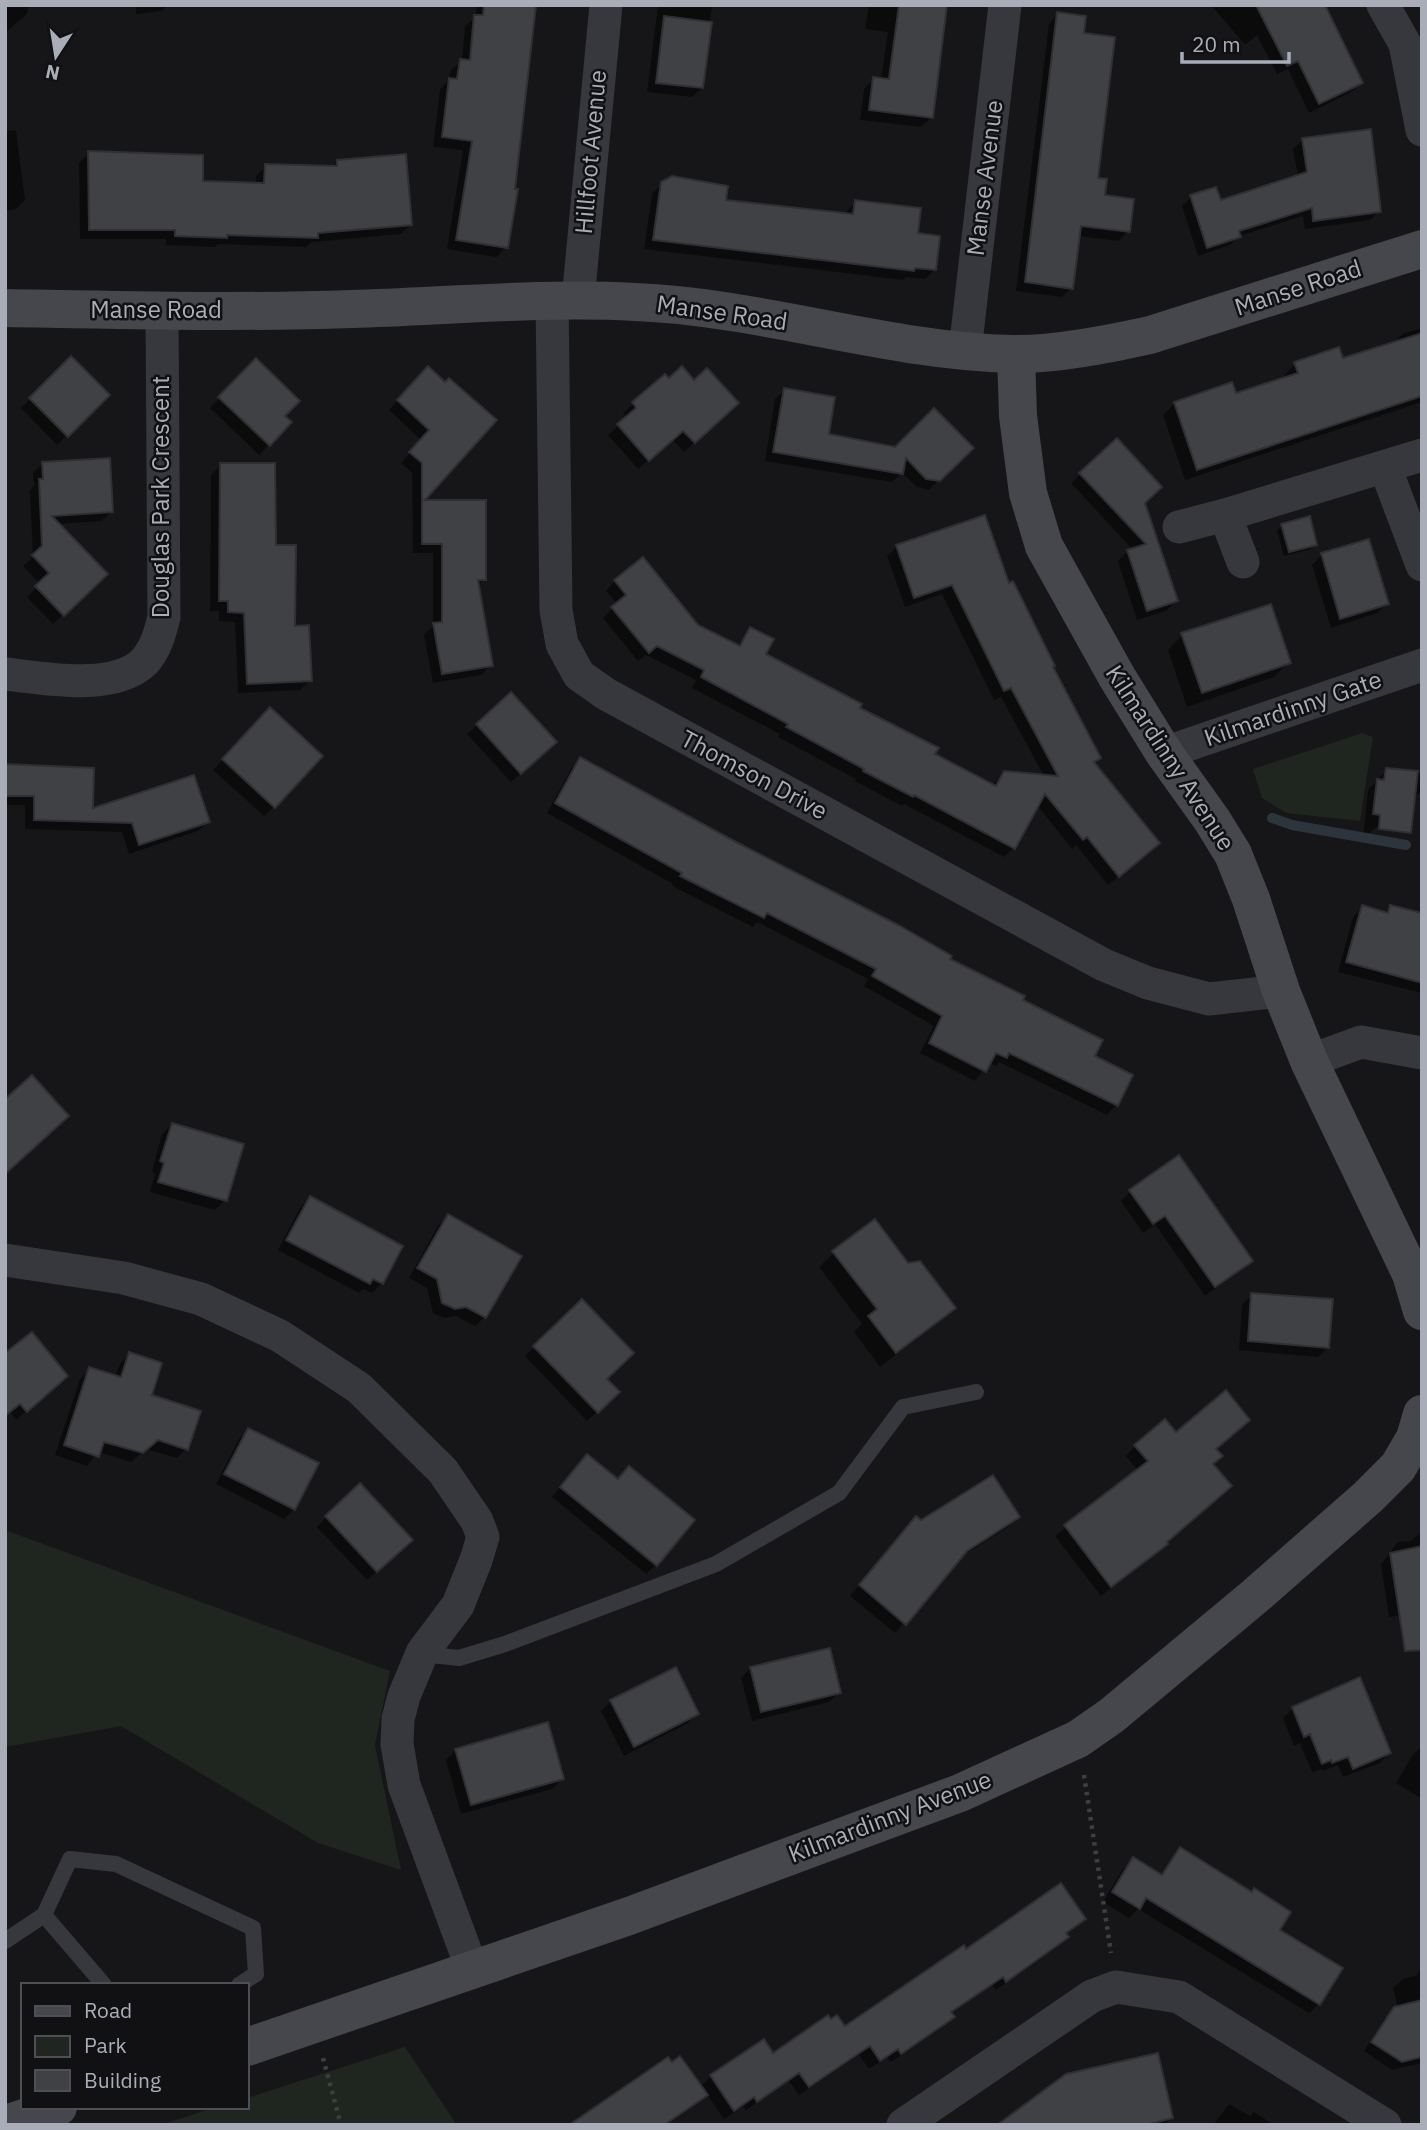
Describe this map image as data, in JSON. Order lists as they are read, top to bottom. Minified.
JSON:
{"streets":{"street":["Hillfoot Avenue","Manse Avenue","Manse Road","Douglas Park Crescent","Kilmardinny Gate","Kilmardinny Avenue","Thomson Drive"]},"crossings":[["Hillfoot Avenue","Manse Road"],["Hillfoot Avenue","Thomson Drive"],["Manse Avenue","Manse Road"],["Manse Road","Douglas Park Crescent"],["Manse Road","Kilmardinny Avenue"],["Manse Road","Thomson Drive"],["Kilmardinny Gate","Kilmardinny Avenue"],["Kilmardinny Avenue","Thomson Drive"]],"legend":["Road","Park","Building"],"scale_bar":"20 m","north":"bottom"}
